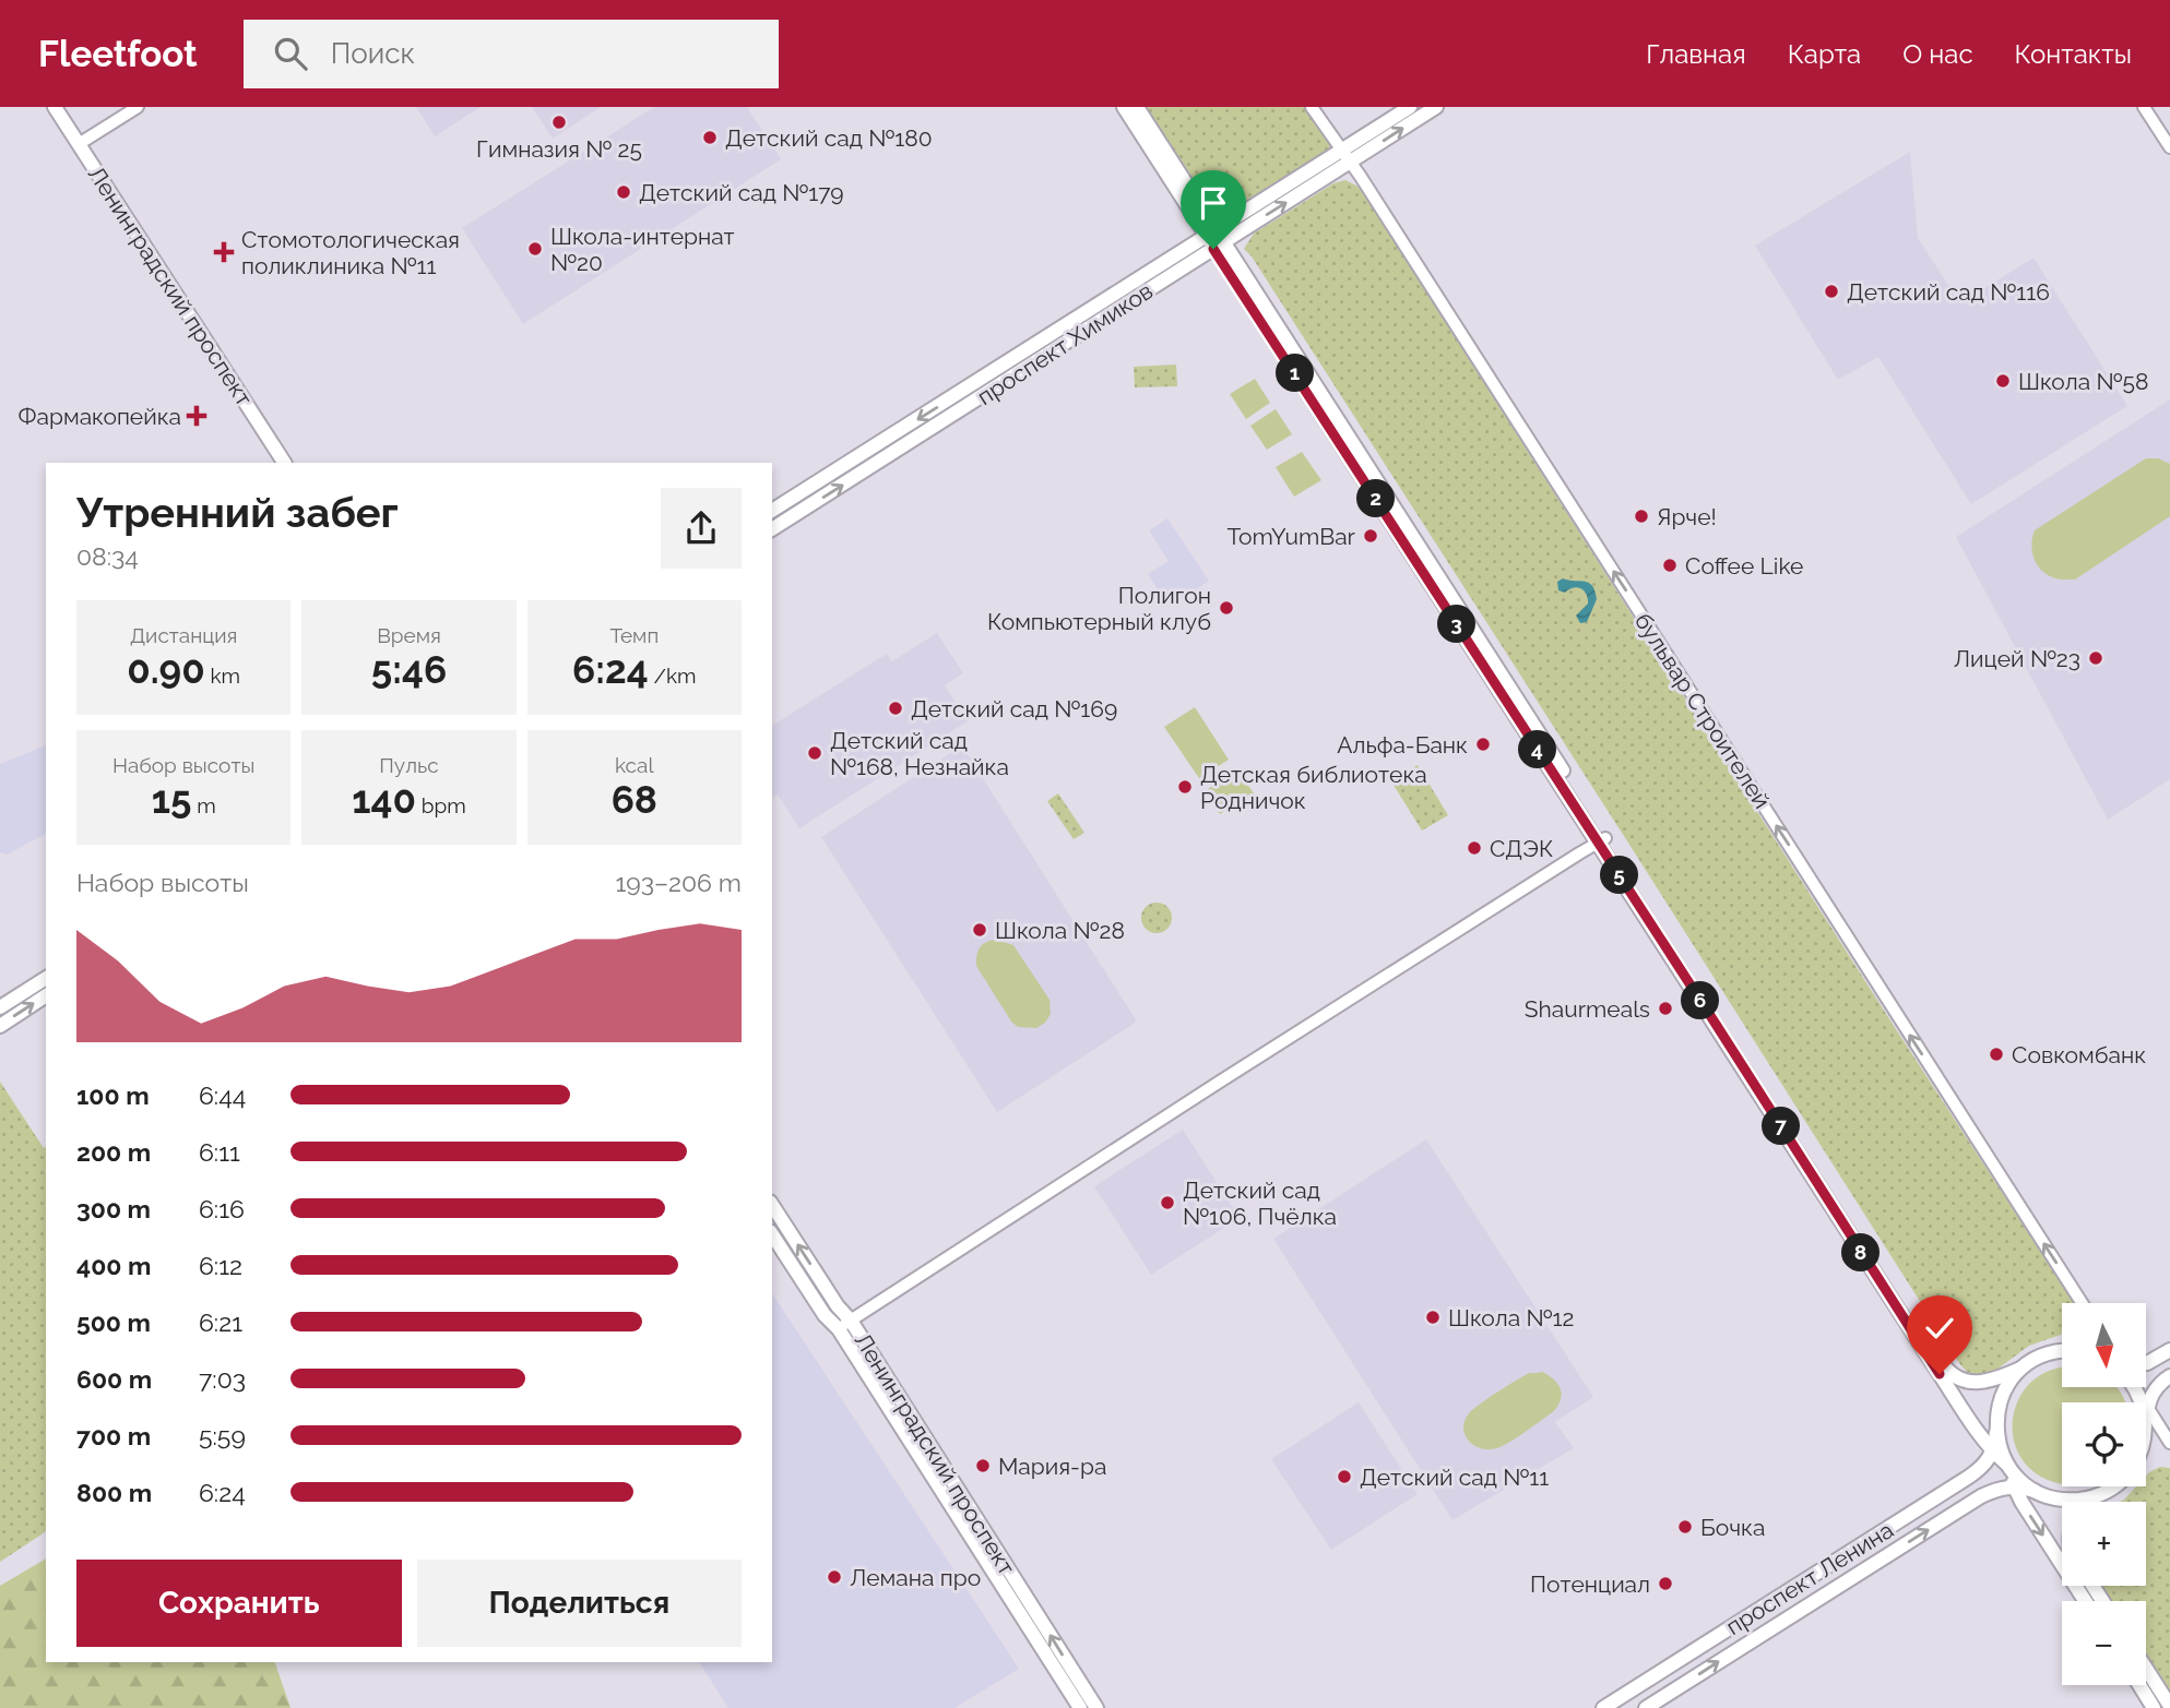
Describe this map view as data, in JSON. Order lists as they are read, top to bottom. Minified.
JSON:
{"streets":{"main road":["Ленинградский проспект","проспект Химиков","проспект Ленина"],"street":["бульвар Строителей"]},"crossings":[["проспект Химиков","бульвар Строителей"]],"one_way":["бульвар Строителей"],"places":{"other":["Гимназия № 25","Детский сад №180","Детский сад №179","Школа-интернат №20","Детский сад №116","Школа №58","Ярче!","TomYumBar","Coffee Like","Полигон Компьютерный клуб","Лицей №23","Детский сад №169","Альфа-Банк","Детский сад №168, Незнайка","Детская библиотека Родничок","СДЭК","Школа №28","Shaurmeals","Совкомбанк","Детский сад №106, Пчёлка","Школа №12","Мария-ра","Детский сад №11","Бочка","Лемана про","Потенциал"],"health":["Стомотологическая поликлиника №11","Фармакопейка"]},"north":"bottom","page":{"header":"Fleetfoot","search":"Поиск","nav":["Главная","Карта","О нас","Контакты"],"pins":["1","2","3","4","5","6","7","8"],"heading":["Утренний забег","08:34"],"stats":[["Дистанция","0.90 km"],["Время","5:46"],["Темп","6:24 /km"],["Набор высоты","15 m"],["Пульс","140 bpm"],["kcal","68"]],"chart":["Набор высоты","193–206 m"],"list":[{"name":"100 m","note":"6:44"},{"name":"200 m","note":"6:11"},{"name":"300 m","note":"6:16"},{"name":"400 m","note":"6:12"},{"name":"500 m","note":"6:21"},{"name":"600 m","note":"7:03"},{"name":"700 m","note":"5:59"},{"name":"800 m","note":"6:24"}],"map_buttons":["+","−"],"buttons":["Сохранить","Поделиться"]}}
